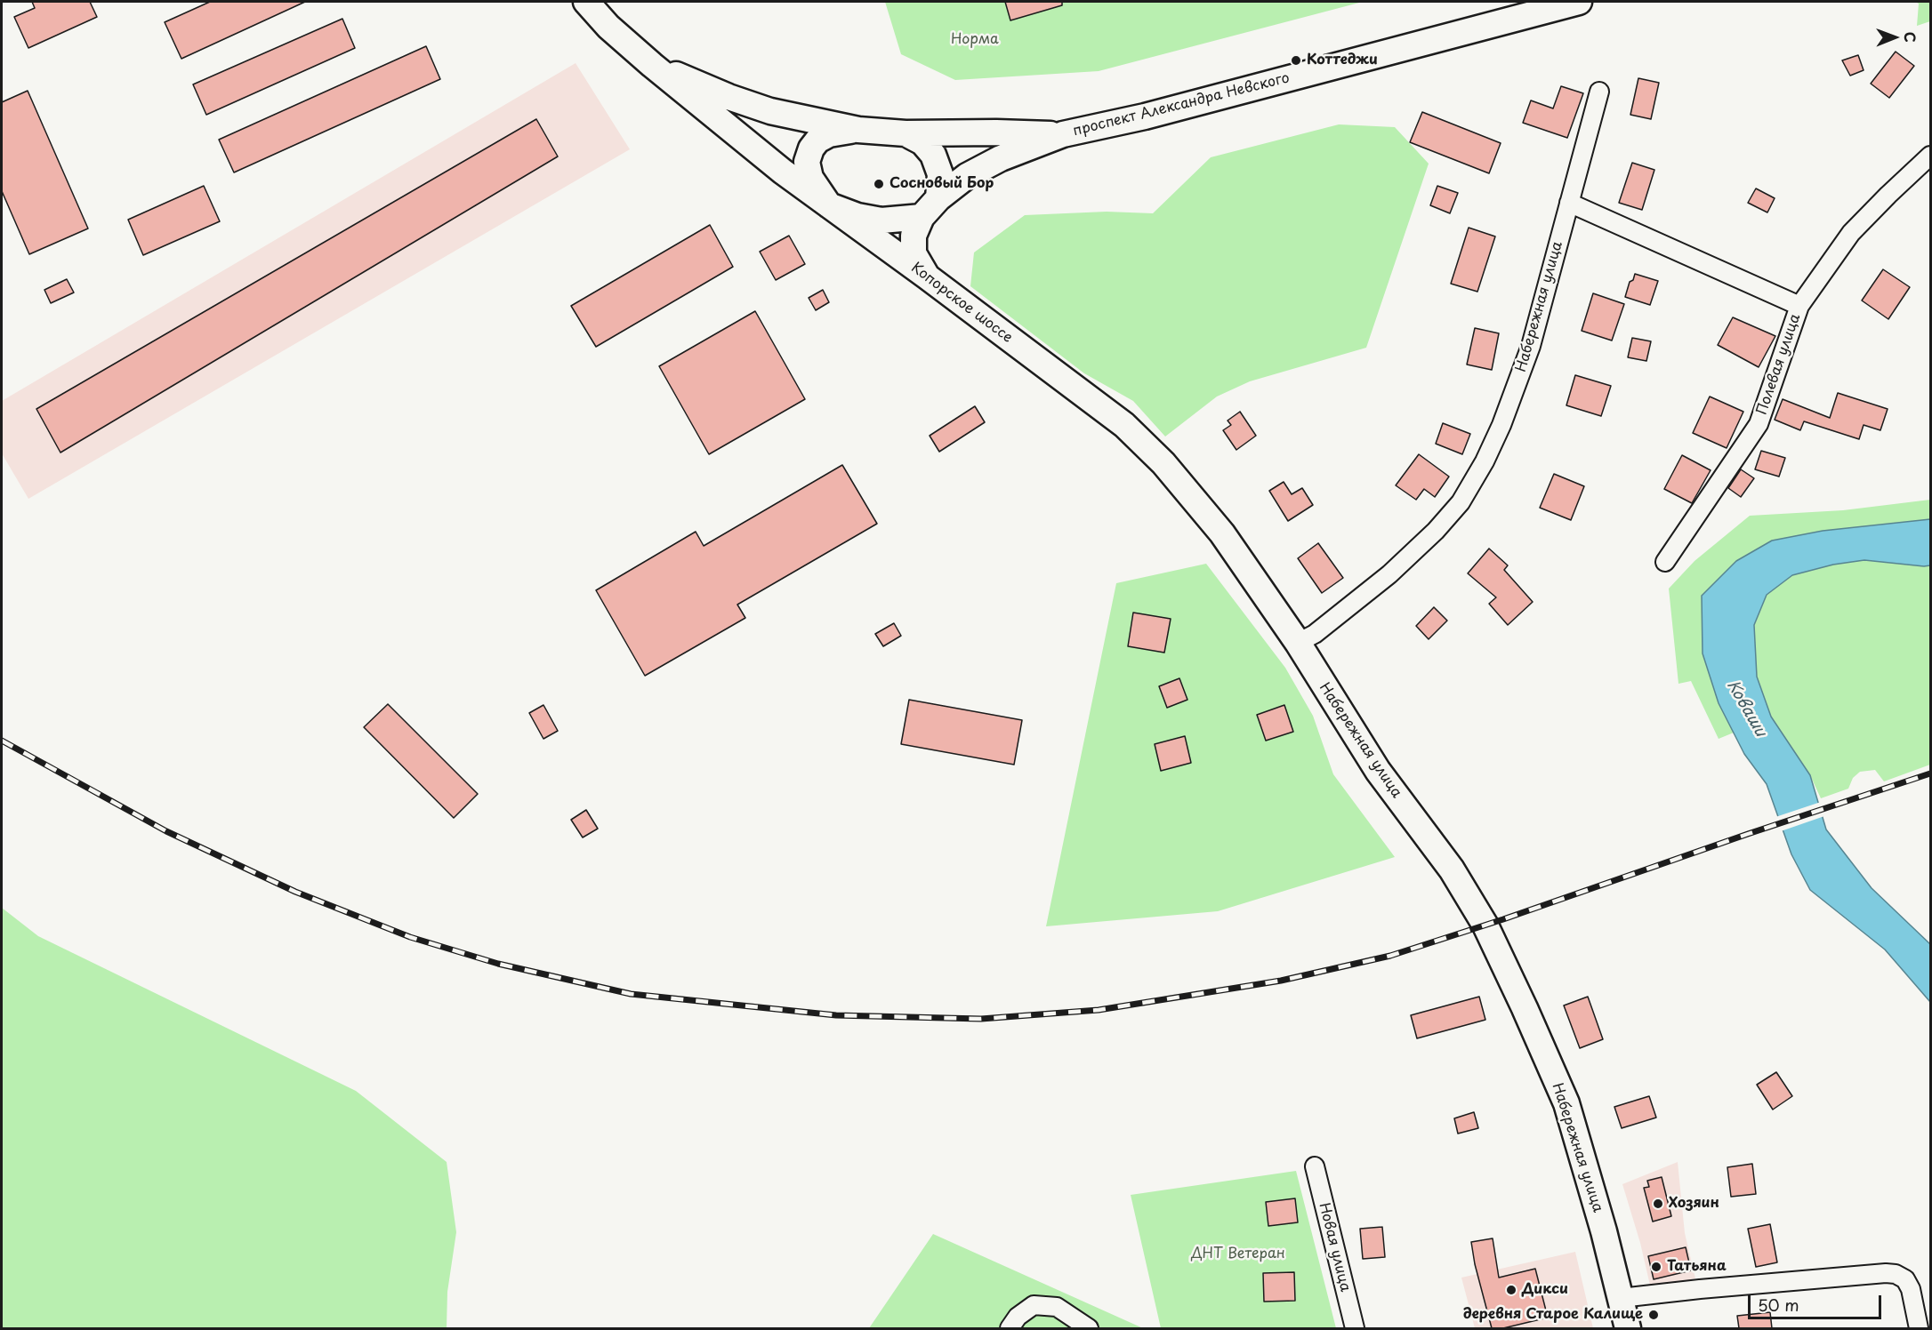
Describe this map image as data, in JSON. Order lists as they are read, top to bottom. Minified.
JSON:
{"streets":{"main road":["проспект Александра Невского","Копорское шоссе","Набережная улица"],"street":["Полевая улица","Новая улица"]},"crossings":[["Копорское шоссе","Набережная улица"]],"water":["Коваши"],"parks":["Норма","ДНТ Ветеран"],"places":["Коттеджи","Сосновый Бор","Хозяин","Татьяна","Дикси","деревня Старое Калище"],"scale_bar":"50 m","north":"right"}
